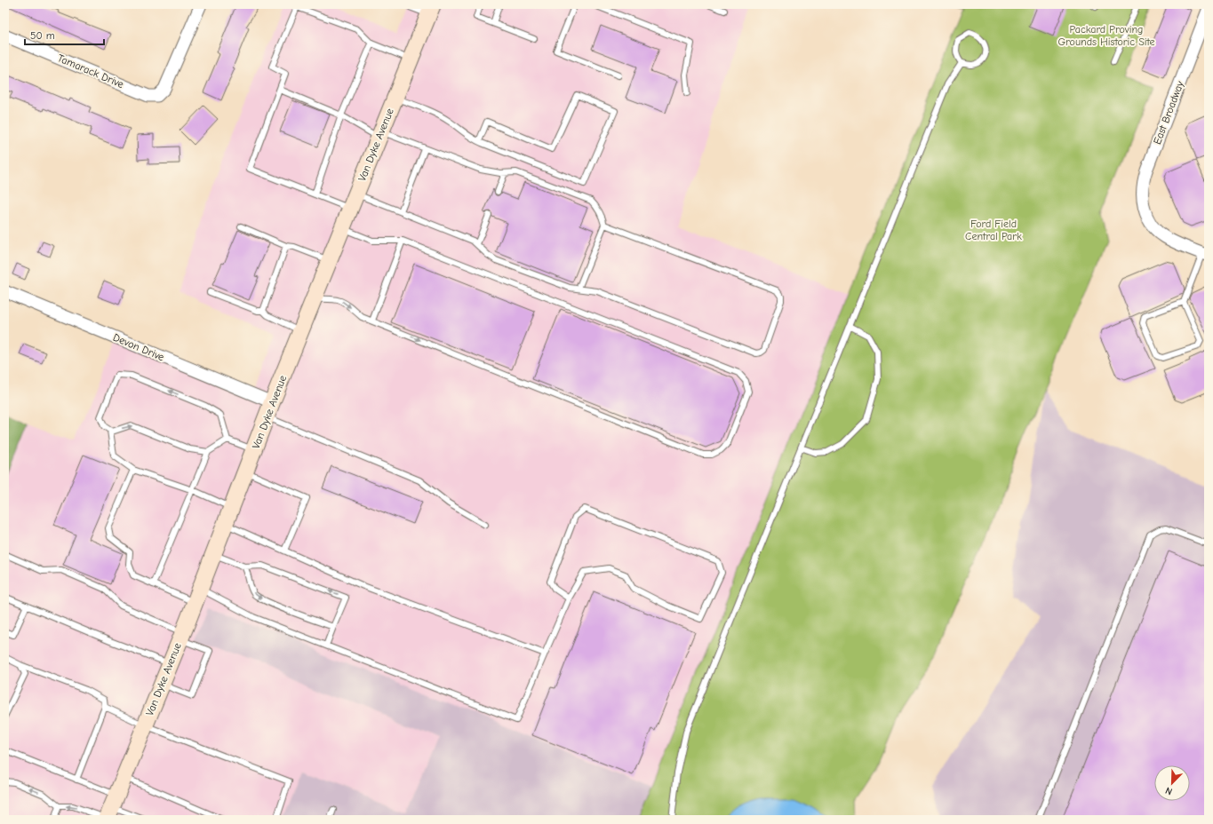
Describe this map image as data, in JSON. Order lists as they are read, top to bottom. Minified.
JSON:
{"streets":{"main road":["Van Dyke Avenue"],"street":["Tamarack Drive","East Broadway","Devon Drive"]},"crossings":[["Van Dyke Avenue","Devon Drive"]],"parks":["Packard Proving Grounds Historic Site","Ford Field Central Park"],"scale_bar":"50 m","north":"bottom left"}
